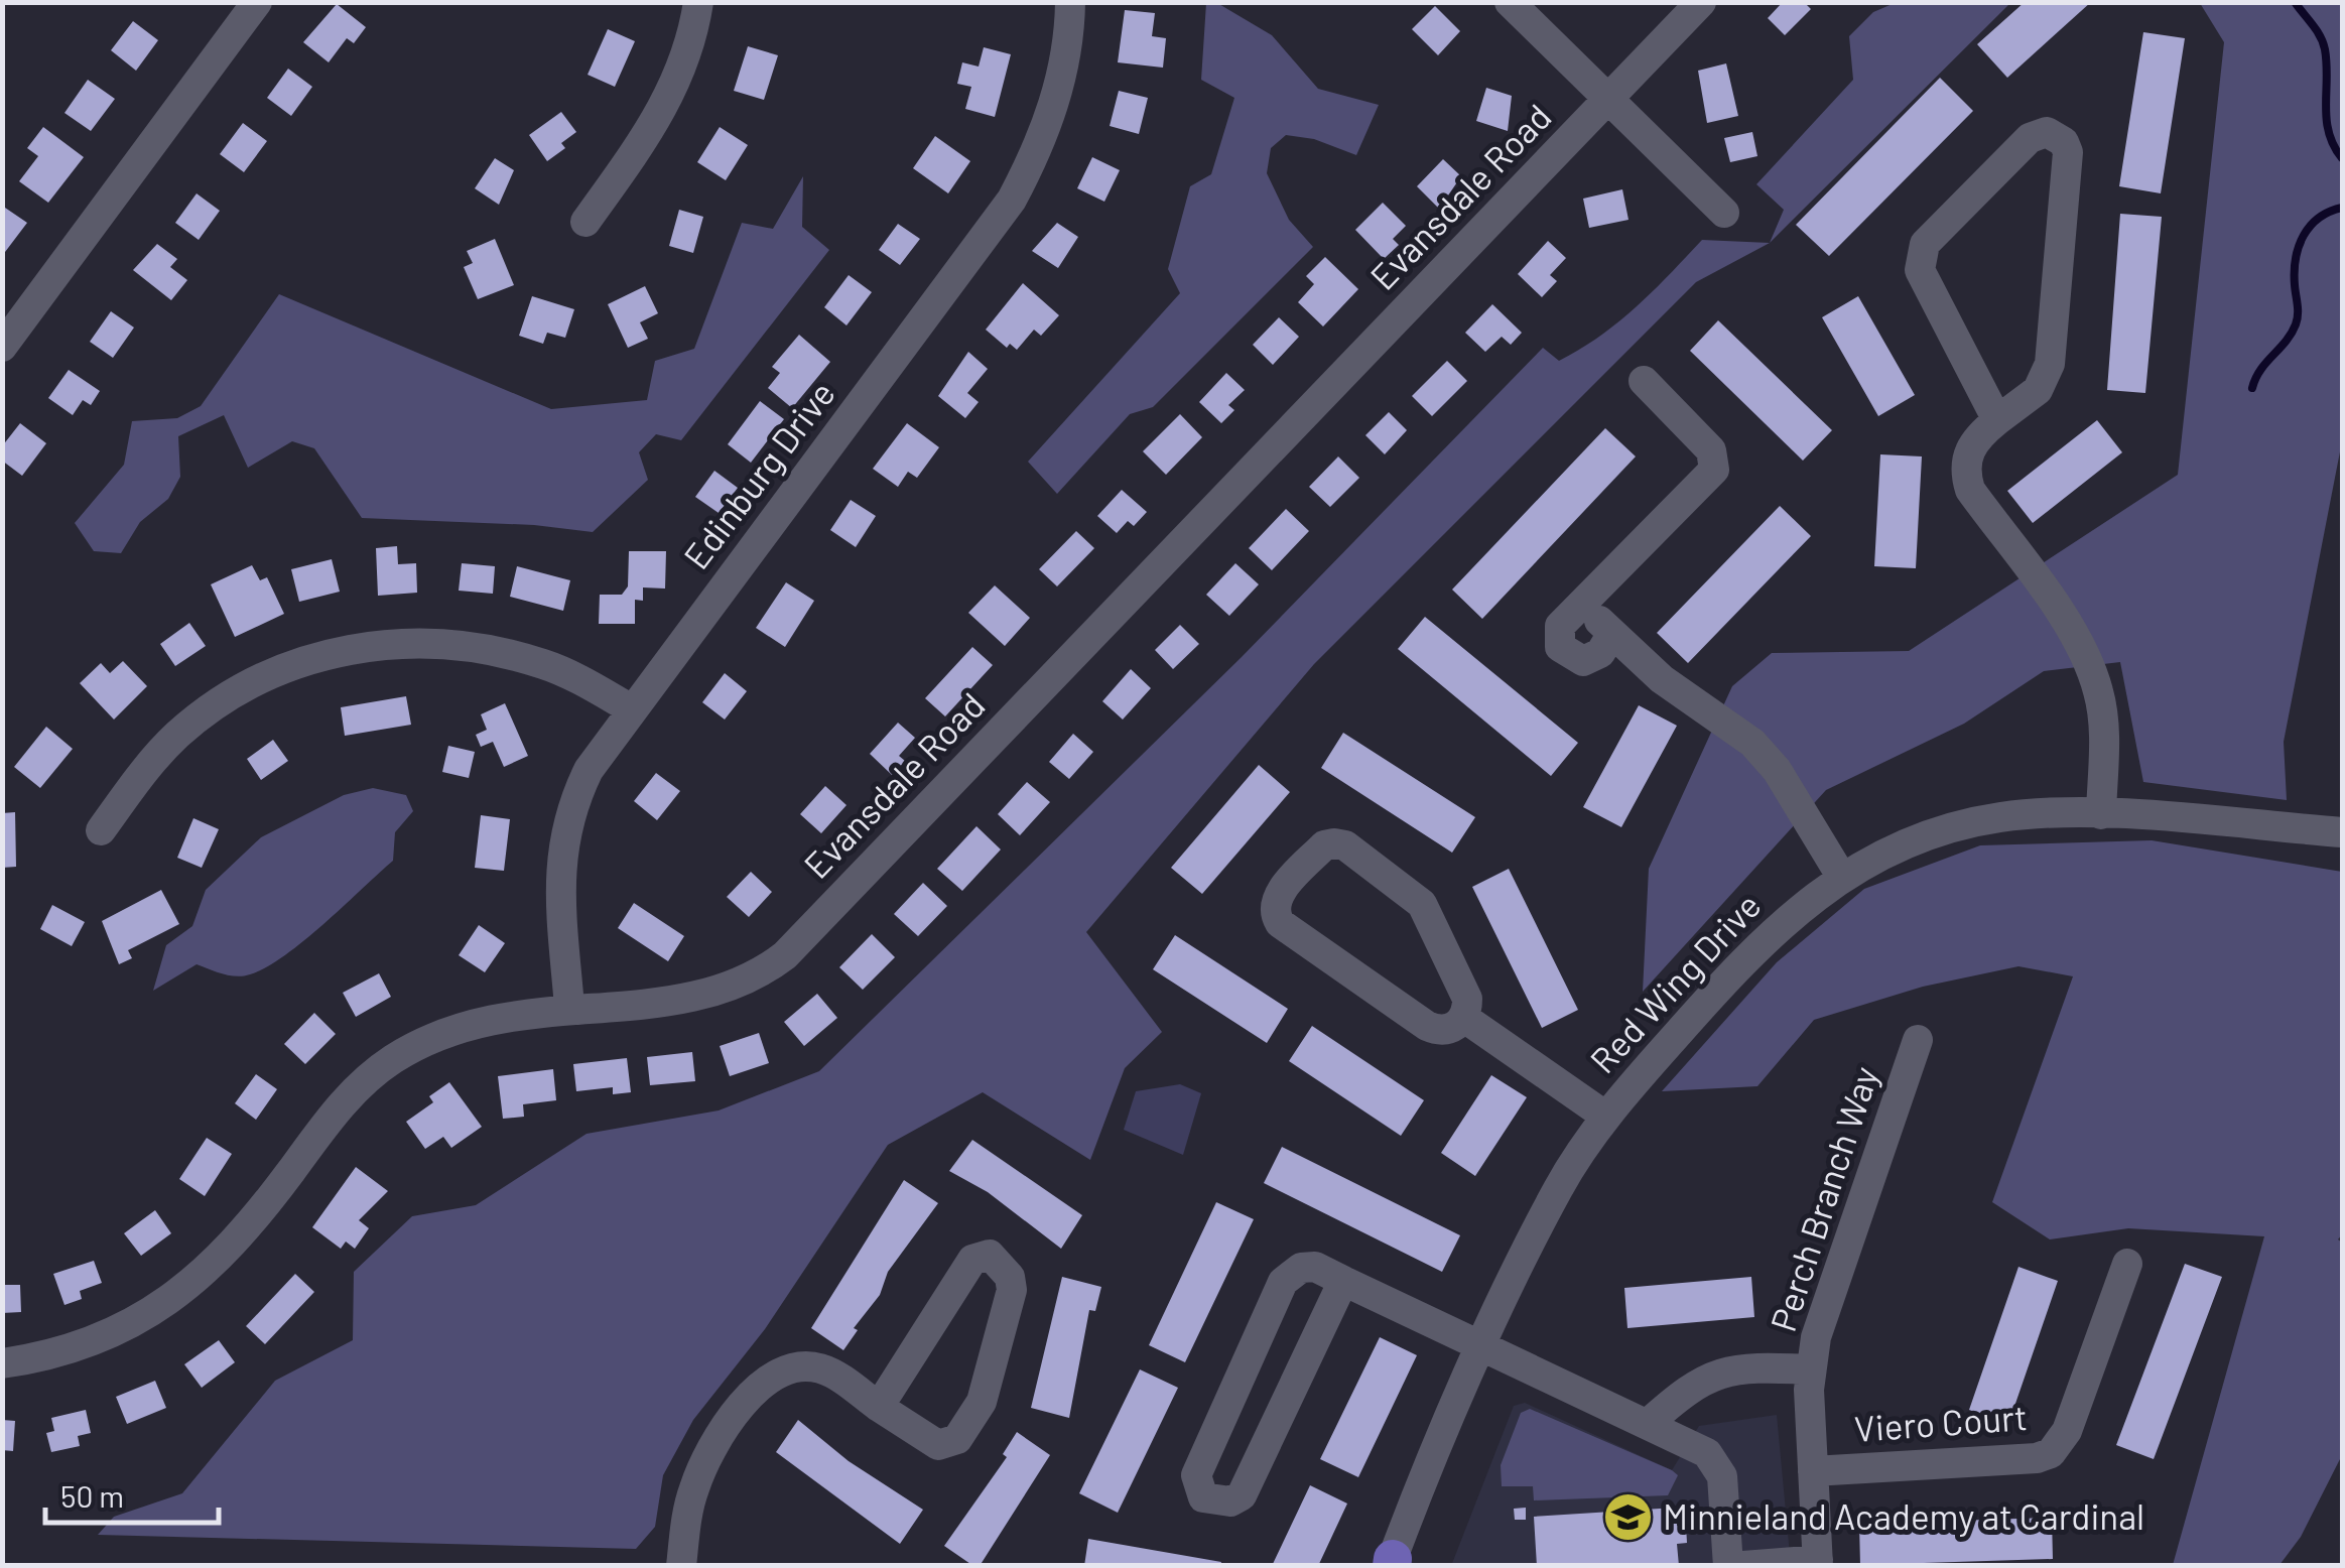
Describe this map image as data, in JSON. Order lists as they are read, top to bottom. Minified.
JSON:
{"streets":{"street":["Evansdale Road","Edinburg Drive","Red Wing Drive","Perch Branch Way","Viero Court"]},"crossings":[["Evansdale Road","Edinburg Drive"],["Perch Branch Way","Viero Court"]],"places":{"school or university":["Minnieland Academy at Cardinal"]},"scale_bar":"50 m"}
